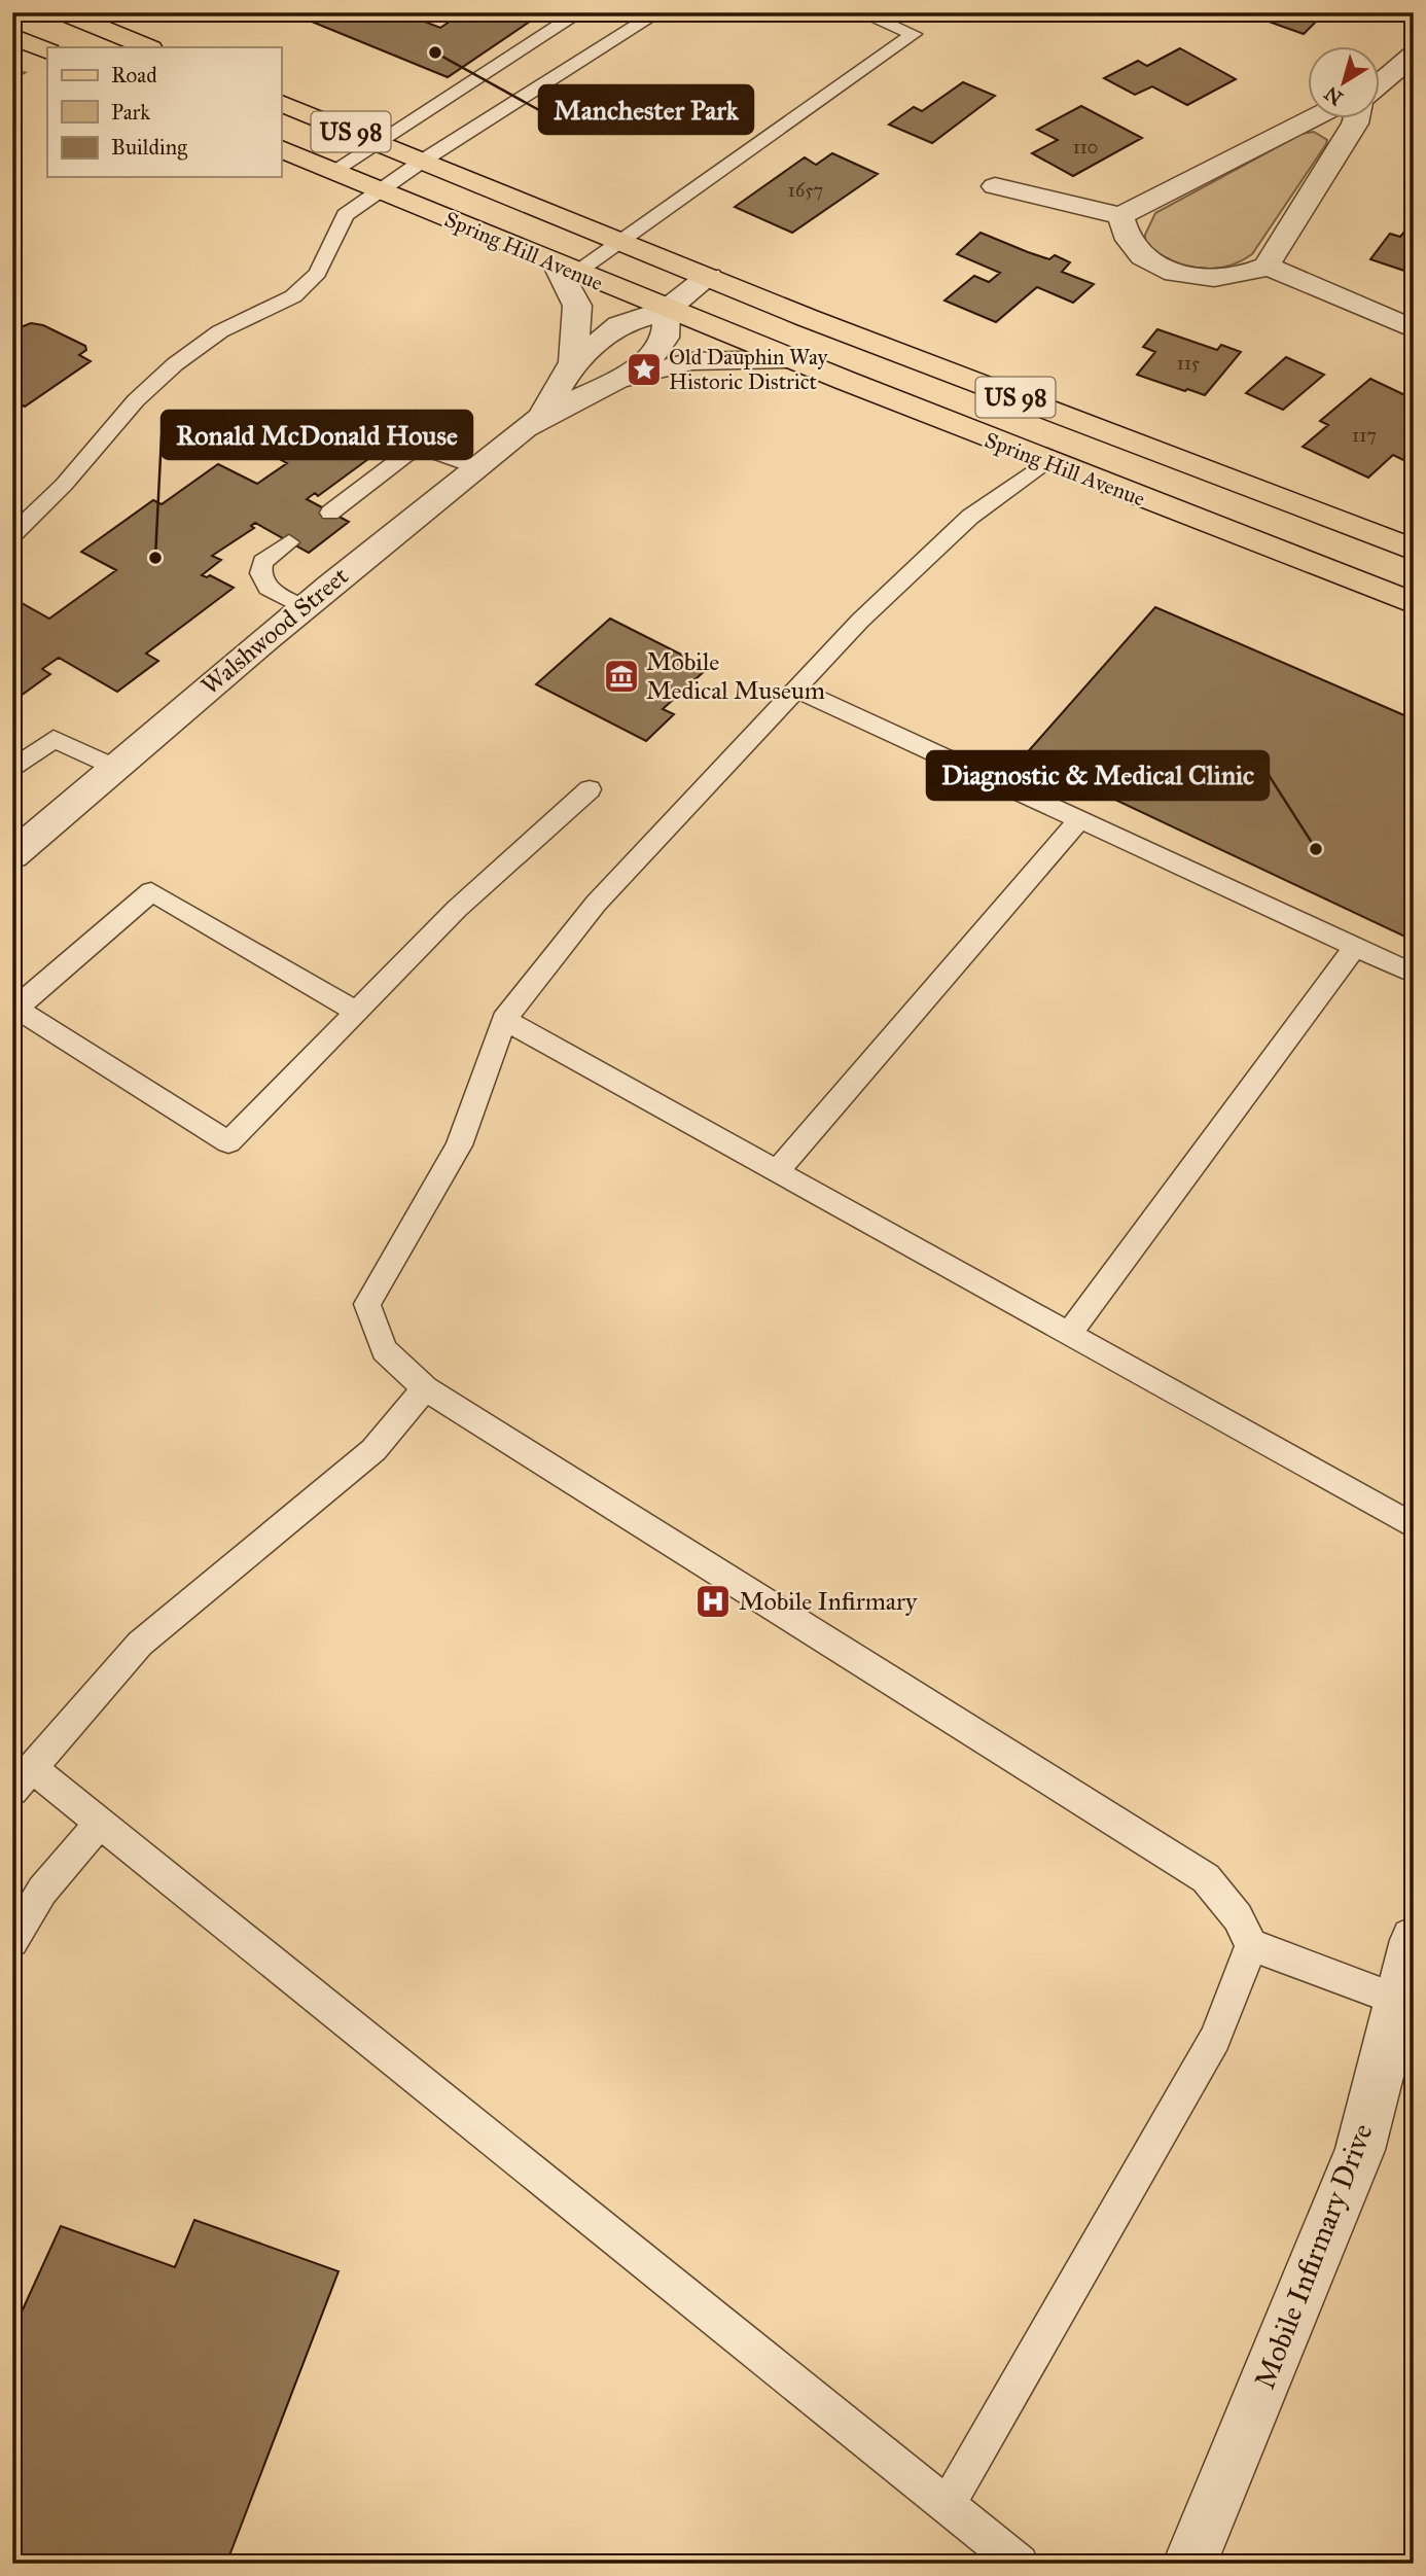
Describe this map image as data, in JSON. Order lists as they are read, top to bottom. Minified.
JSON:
{"streets":{"main road":["US 98","Spring Hill Avenue"],"street":["Walshwood Street","Mobile Infirmary Drive"]},"crossings":[["Spring Hill Avenue","Walshwood Street"]],"places":{"other":["Manchester Park","Ronald McDonald House","Diagnostic & Medical Clinic"],"place":["Old Dauphin Way Historic District"],"museum":["Mobile Medical Museum"],"hospital":["Mobile Infirmary"]},"house_numbers":["110","1657","115","117"],"legend":["Road","Park","Building"],"north":"bottom left"}
